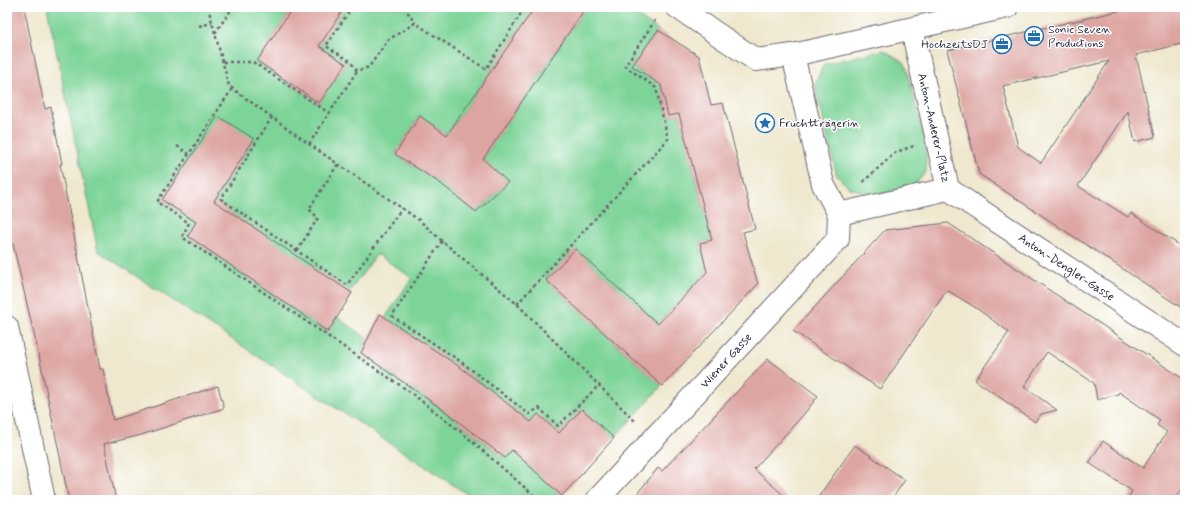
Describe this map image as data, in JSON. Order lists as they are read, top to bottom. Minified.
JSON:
{"streets":{"street":["Anton-Anderer-Platz","Anton-Dengler-Gasse","Wiener Gasse"]},"crossings":[["Anton-Anderer-Platz","Anton-Dengler-Gasse"],["Anton-Anderer-Platz","Wiener Gasse"]],"places":{"office":["Sonic Seven Productions","HochzeitsDJ"],"place":["Fruchtträgerin"]}}
